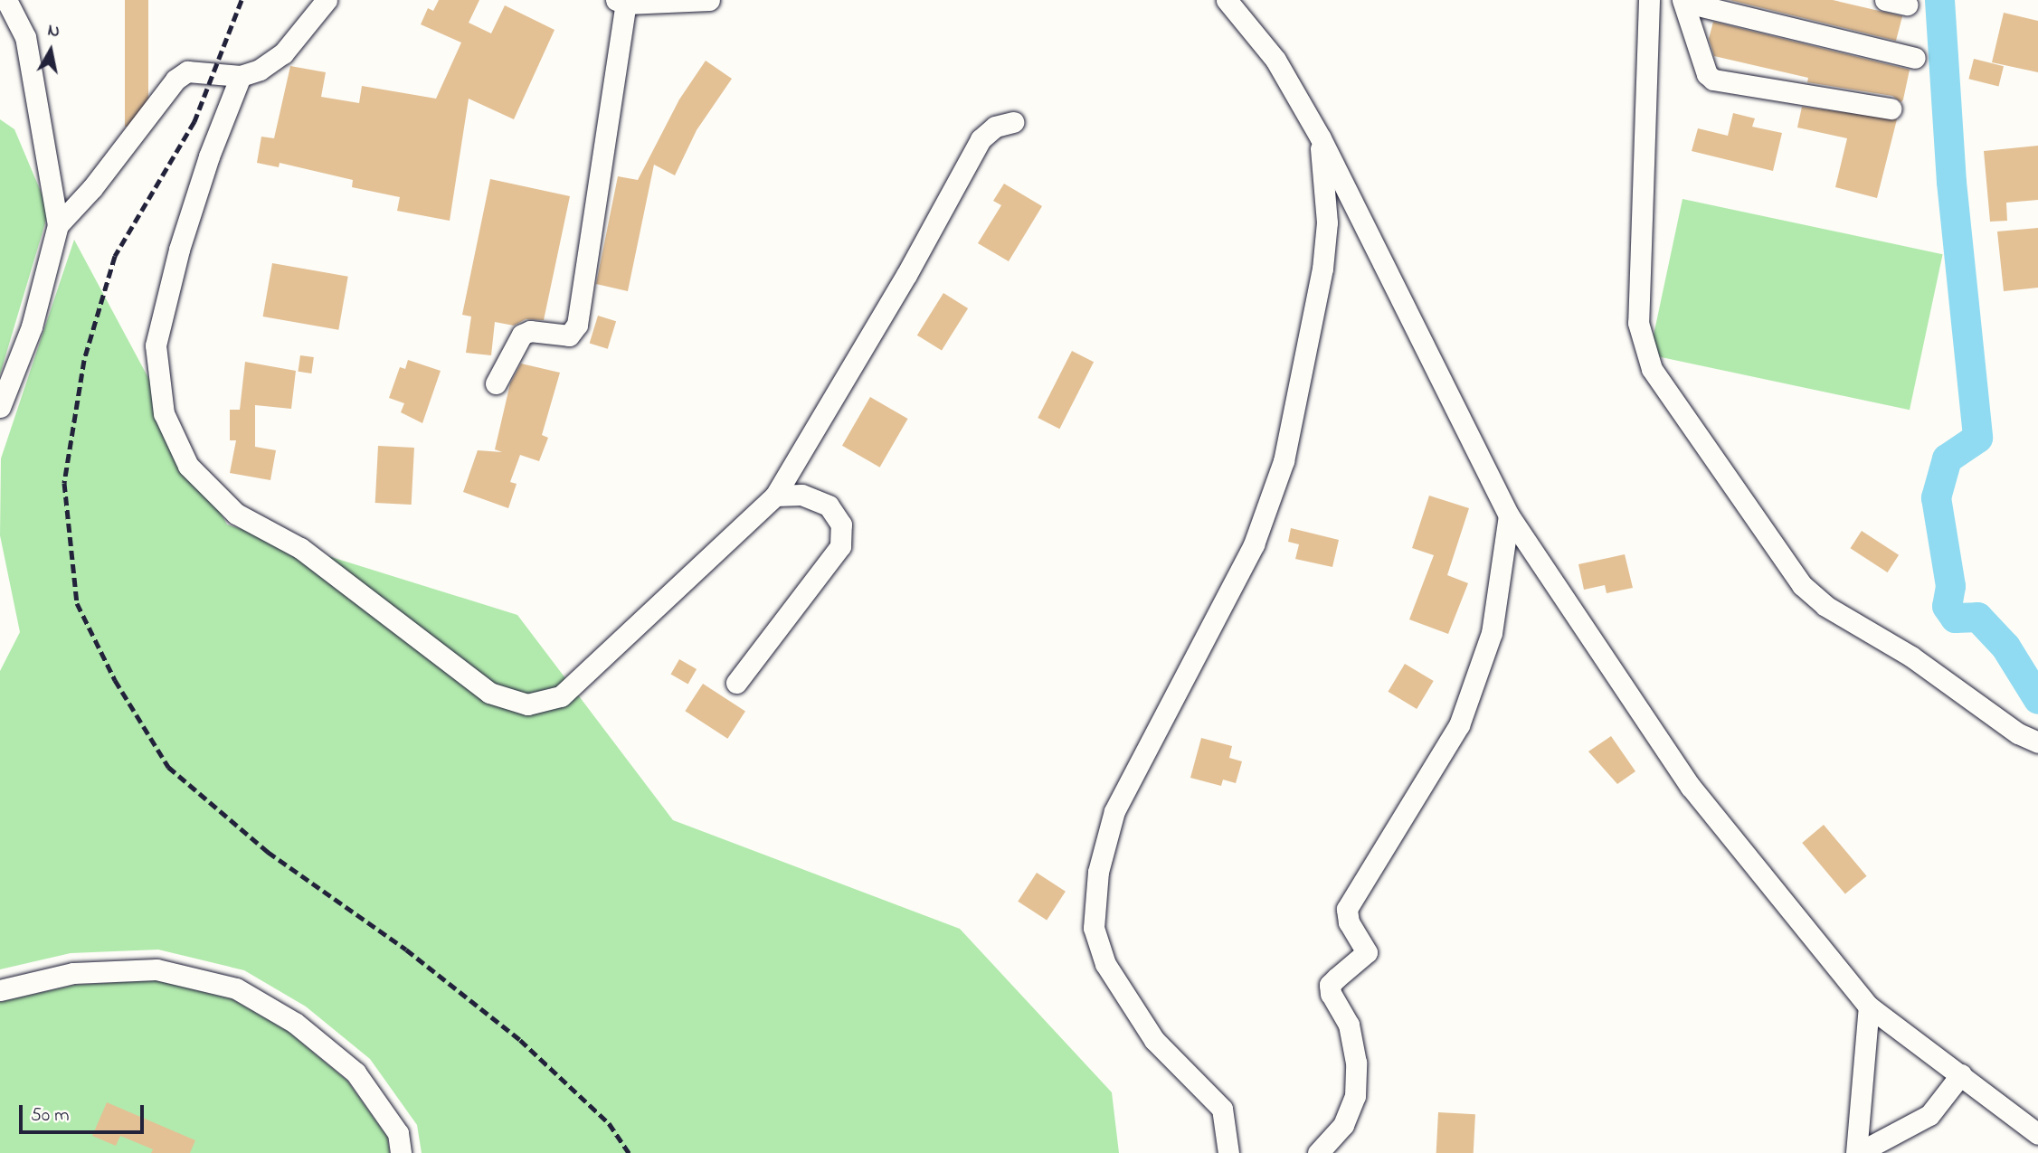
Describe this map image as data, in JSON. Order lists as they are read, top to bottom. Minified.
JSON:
{"scale_bar":"50 m","north":"top"}
